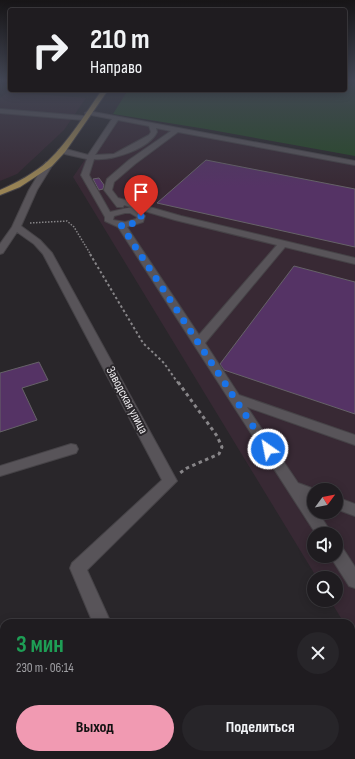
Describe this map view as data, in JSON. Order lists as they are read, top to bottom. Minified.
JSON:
{"streets":{"street":["Заводская улица"]},"north":"top right","page":{"turn":["210 m","Направо"],"heading":["3 мин","230 m · 06:14"],"buttons":["Выход","Поделиться"]}}
